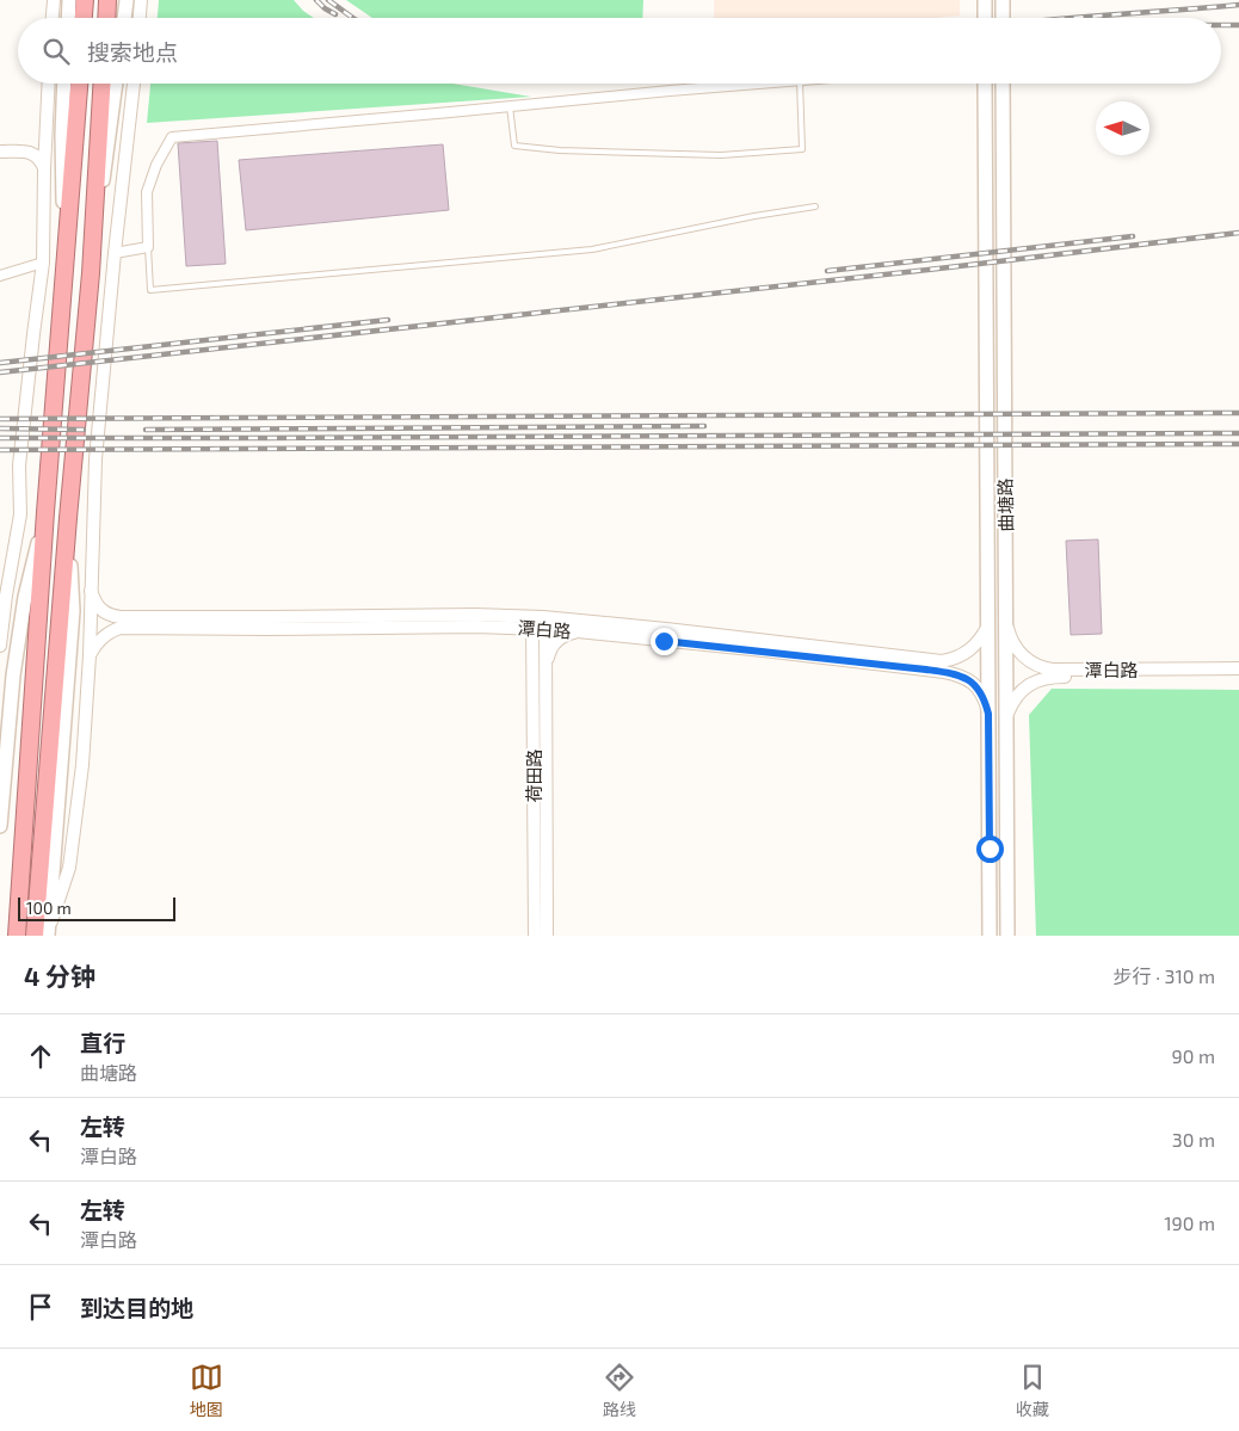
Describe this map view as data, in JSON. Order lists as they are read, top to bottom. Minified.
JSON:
{"streets":{"main road":["曲塘路"],"street":["潭白路","荷田路"]},"crossings":[["曲塘路","潭白路"],["潭白路","荷田路"]],"scale_bar":"100 m","north":"left","page":{"search":"搜索地点","scale":"100 m","heading":["4 分钟","步行 · 310 m"],"list":[["直行","曲塘路","90 m"],["左转","潭白路","30 m"],["左转","潭白路","190 m"],"到达目的地"],"nav":["地图","路线","收藏"]}}
